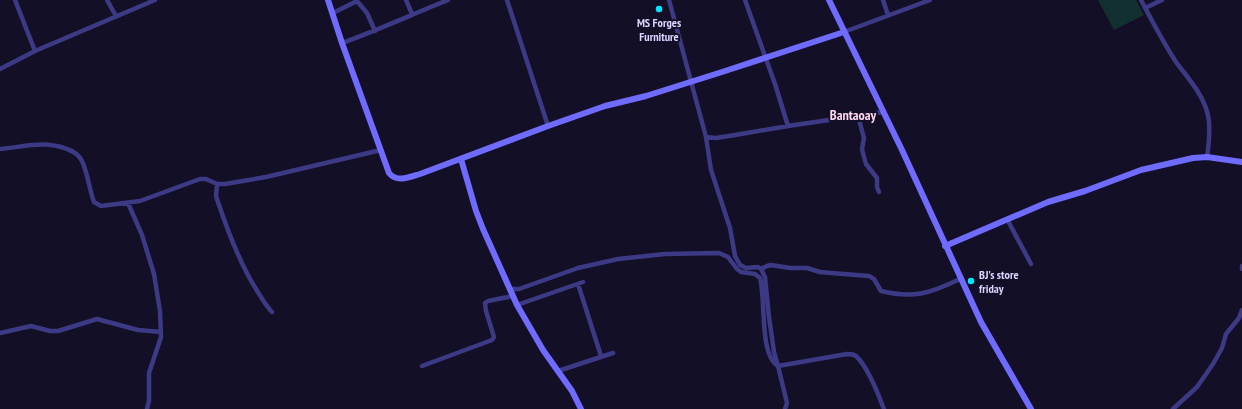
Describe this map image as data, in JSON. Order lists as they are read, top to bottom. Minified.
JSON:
{"districts":["Bantaoay"],"places":["MS Forges Furniture","BJ's store friday"]}
